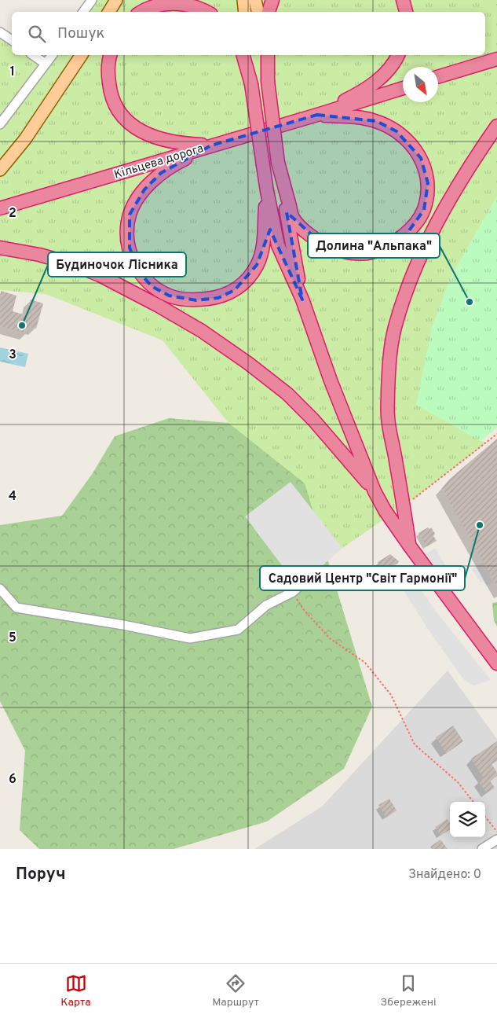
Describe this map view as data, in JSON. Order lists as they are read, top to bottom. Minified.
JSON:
{"streets":{"highway":["Кільцева дорога"]},"places":["Долина \"Альпака\"","Будиночок Лісника","Садовий Центр \"Світ Гармонії\""],"north":"bottom right","page":{"search":"Пошук","heading":["Поруч","Знайдено: 0"],"nav":["Карта","Маршрут","Збережені"]},"grid":{"rows":["1","2","3","4","5","6"]}}
